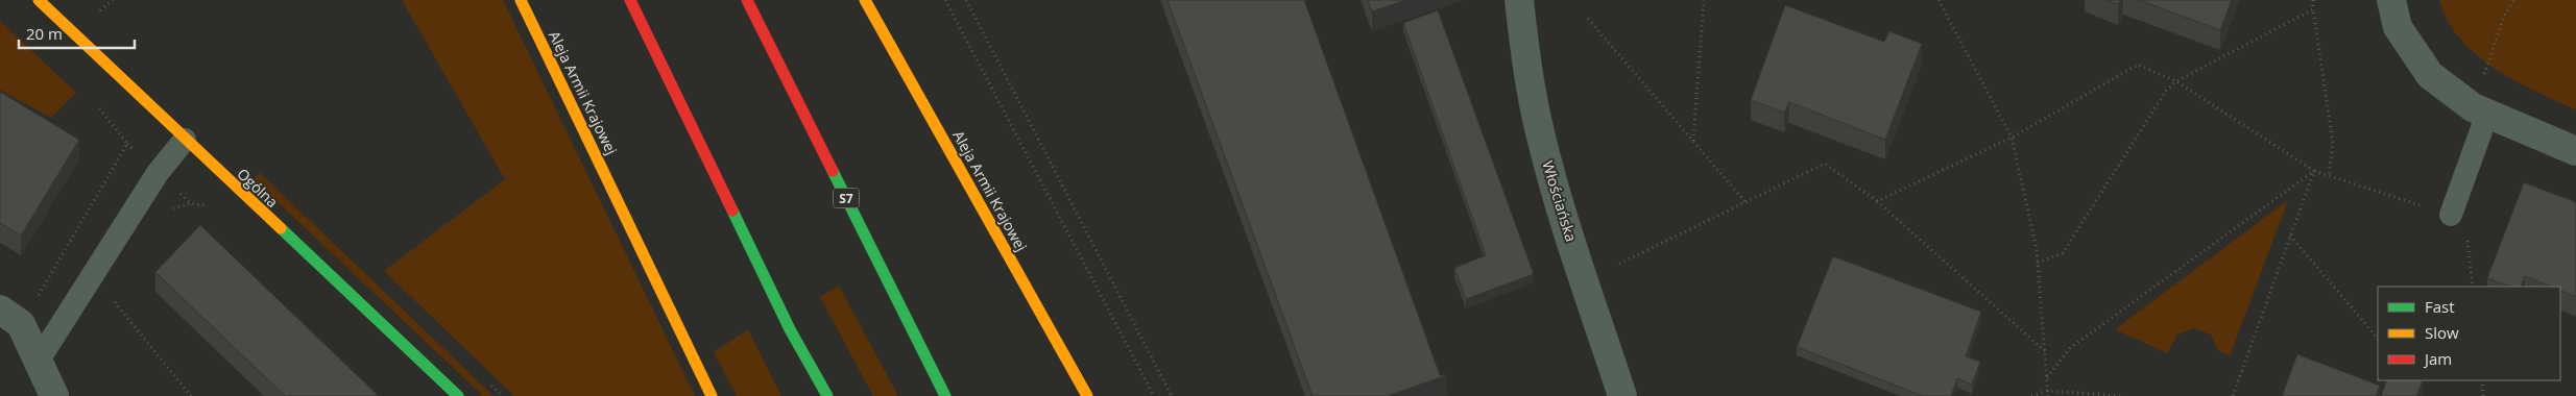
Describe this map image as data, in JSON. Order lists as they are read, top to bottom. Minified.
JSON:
{"streets":{"main road":["Aleja Armii Krajowej","Ogólna","S7"],"street":["Włościańska"]},"legend":["Fast","Slow","Jam"],"scale_bar":"20 m"}
